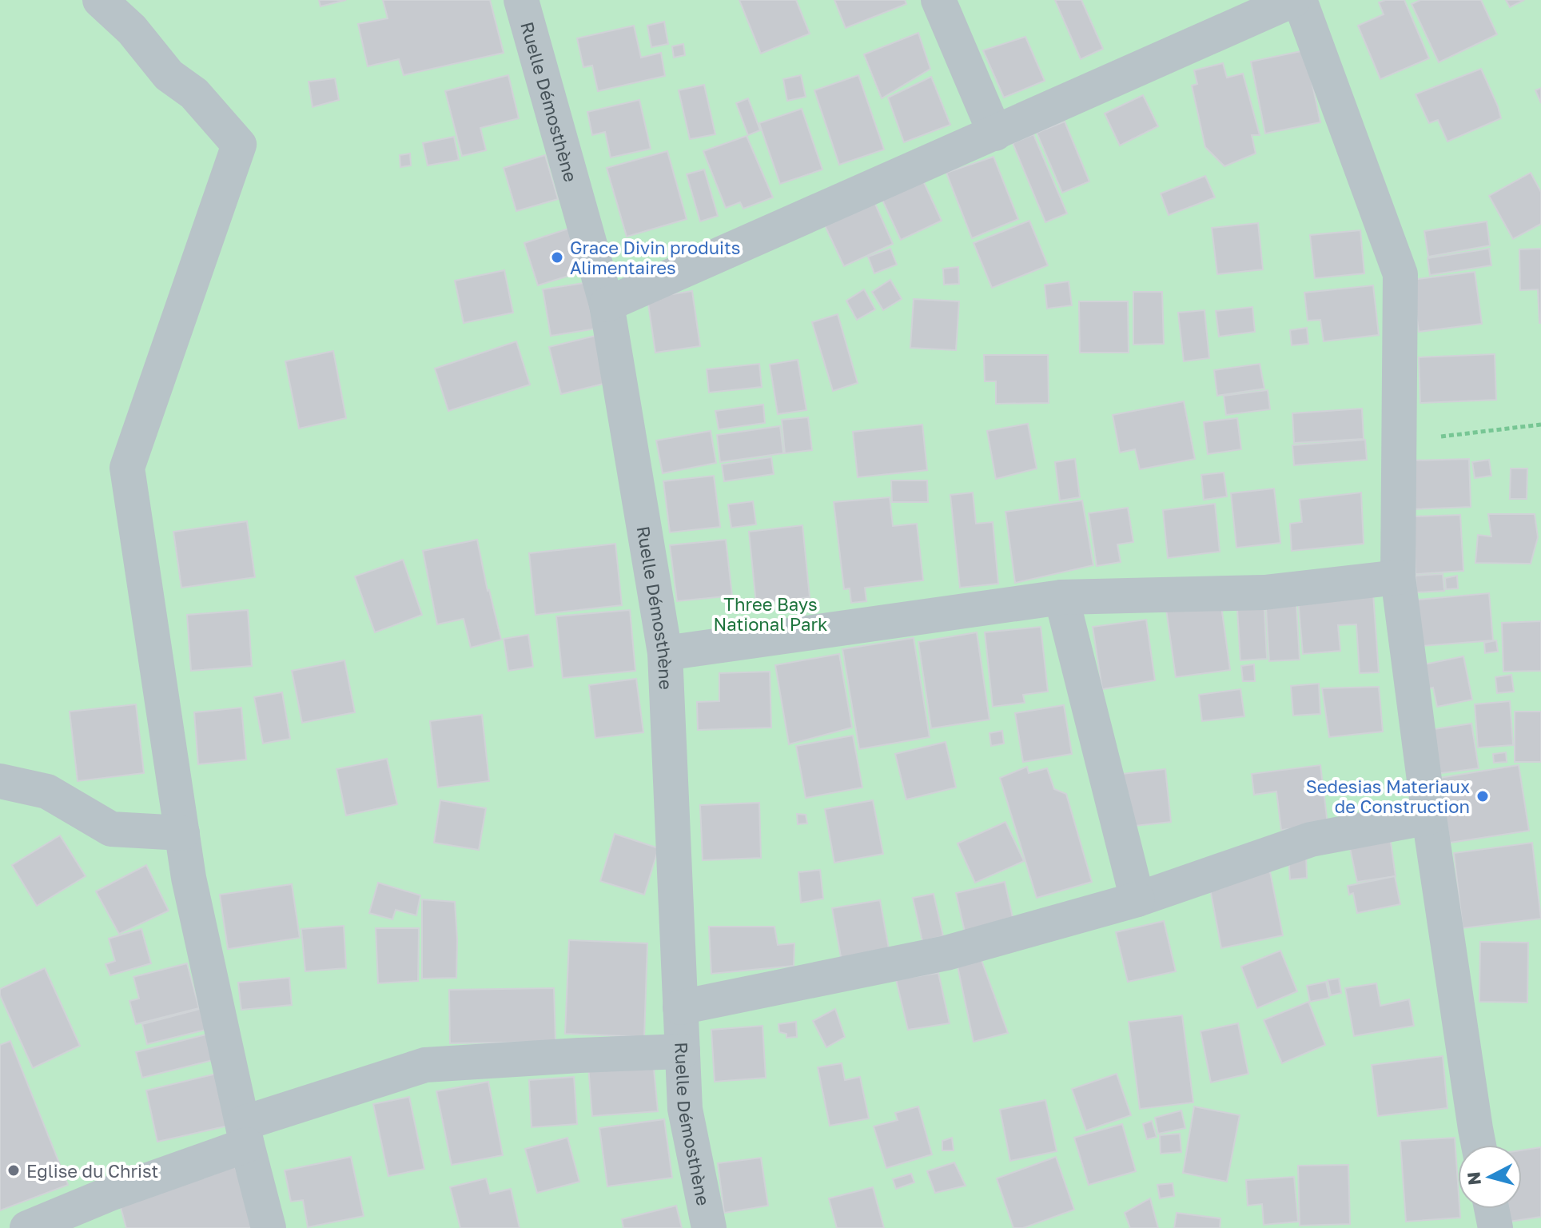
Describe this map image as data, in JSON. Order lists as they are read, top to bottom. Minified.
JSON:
{"streets":{"street":["Ruelle Démosthène"]},"parks":["Three Bays National Park"],"places":["Grace Divin produits Alimentaires","Sedesias Materiaux de Construction","Eglise du Christ"],"north":"left"}
